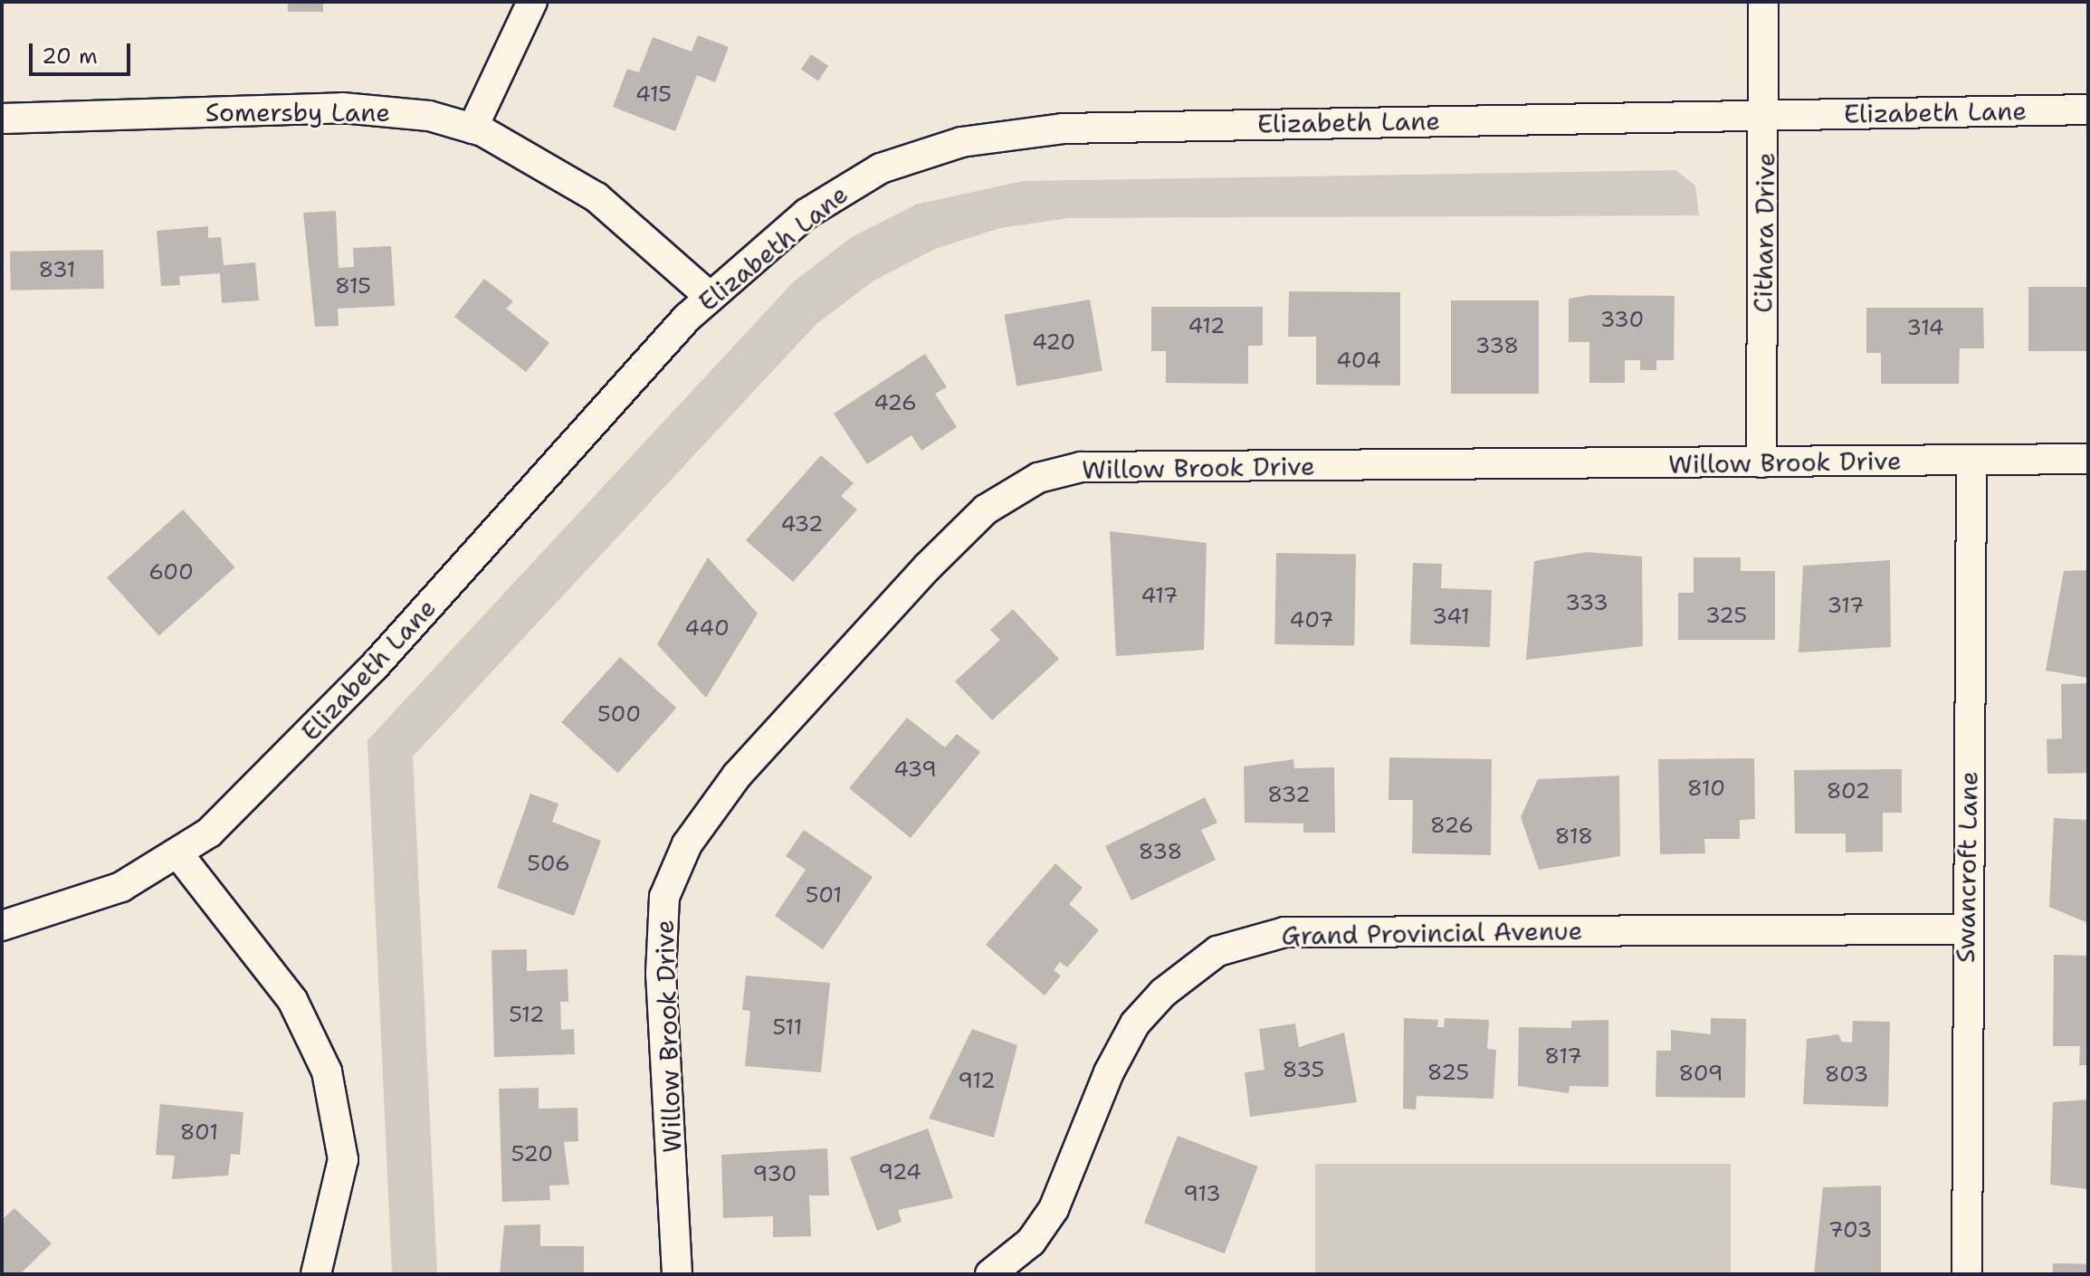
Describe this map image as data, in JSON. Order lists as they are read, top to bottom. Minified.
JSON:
{"streets":{"street":["Somersby Lane","Elizabeth Lane","Cithara Drive","Willow Brook Drive","Swancroft Lane","Grand Provincial Avenue"]},"crossings":[["Somersby Lane","Elizabeth Lane"],["Elizabeth Lane","Cithara Drive"],["Cithara Drive","Willow Brook Drive"],["Willow Brook Drive","Swancroft Lane"],["Swancroft Lane","Grand Provincial Avenue"]],"house_numbers":["415","831","815","330","412","314","420","338","404","426","432","600","417","333","317","325","341","407","440","500","439","810","802","832","826","818","838","506","501","512","511","817","835","825","809","803","912","801","520","924","930","913","703"],"scale_bar":"20 m"}
